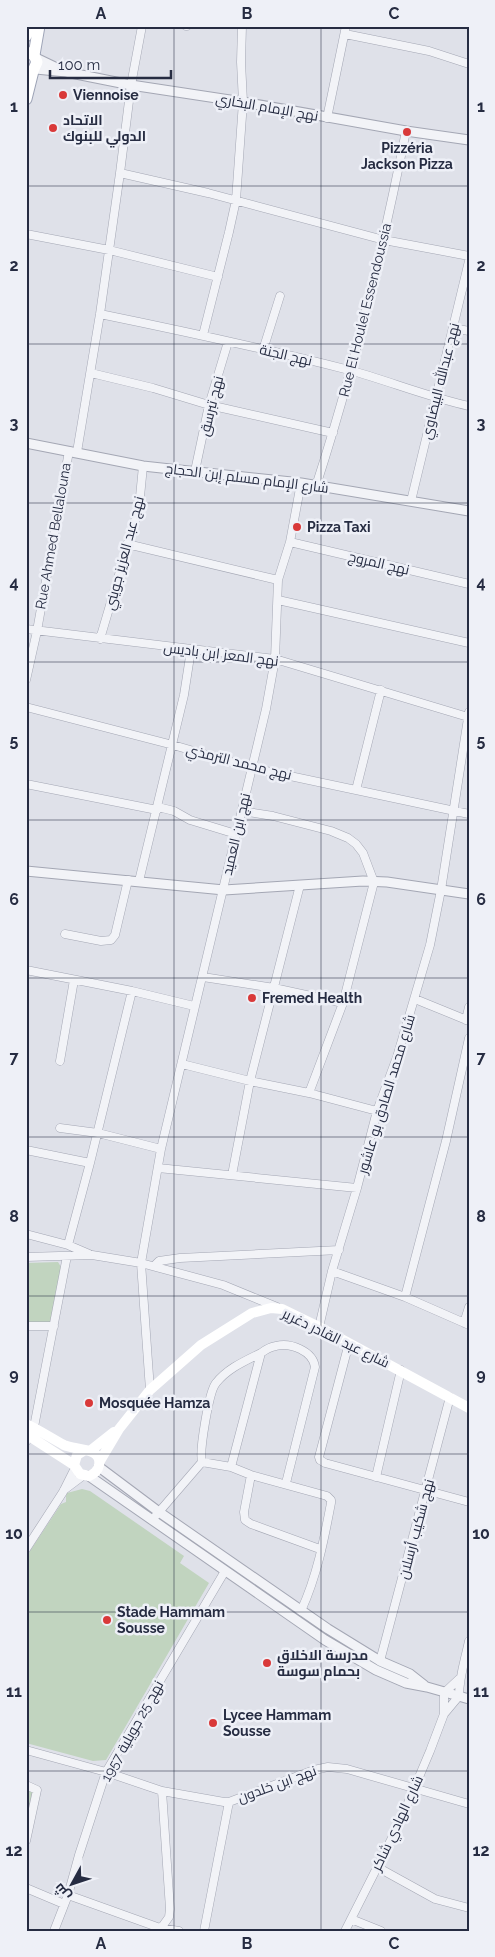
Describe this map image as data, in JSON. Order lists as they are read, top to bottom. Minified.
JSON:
{"streets":{"main road":["شارع عبد القادر دغرير"],"street":["نهج الإمام البخاري","Rue El Houlel Essendoussia","نهج الجنة","نهج عبدالله البيضاوي","نهج تبرسق","شارع اﻹمام مسلم إبن الحجاج","Rue Ahmed Bellalouna","نهج عبد العزيز جويني","نهج المروج","نهج المعز ابن باديس","نهج محمد الترمذي","نهج ابن العميد","شارع محمد الصادق بو عاشور","نهج شكيب أرسلان","نهج 25 جويلية 1957","نهج ابن خلدون","شارع الهادي شاكر"]},"crossings":[["نهج الإمام البخاري","Rue El Houlel Essendoussia"],["نهج الإمام البخاري","Rue Ahmed Bellalouna"],["Rue El Houlel Essendoussia","نهج الجنة"],["Rue El Houlel Essendoussia","شارع اﻹمام مسلم إبن الحجاج"],["نهج الجنة","نهج عبدالله البيضاوي"],["نهج الجنة","نهج تبرسق"],["نهج الجنة","Rue Ahmed Bellalouna"],["نهج عبدالله البيضاوي","شارع اﻹمام مسلم إبن الحجاج"],["نهج تبرسق","شارع اﻹمام مسلم إبن الحجاج"],["شارع اﻹمام مسلم إبن الحجاج","Rue Ahmed Bellalouna"],["شارع اﻹمام مسلم إبن الحجاج","نهج عبد العزيز جويني"],["شارع اﻹمام مسلم إبن الحجاج","نهج ابن العميد"],["Rue Ahmed Bellalouna","نهج المعز ابن باديس"],["نهج عبد العزيز جويني","نهج المعز ابن باديس"],["نهج المروج","نهج ابن العميد"],["نهج المعز ابن باديس","نهج ابن العميد"],["نهج محمد الترمذي","نهج ابن العميد"],["نهج محمد الترمذي","شارع محمد الصادق بو عاشور"],["نهج ابن العميد","شارع عبد القادر دغرير"],["شارع محمد الصادق بو عاشور","شارع عبد القادر دغرير"],["شارع عبد القادر دغرير","نهج شكيب أرسلان"],["نهج 25 جويلية 1957","نهج ابن خلدون"],["نهج ابن خلدون","شارع الهادي شاكر"]],"places":["Viennoise","الاتحاد الدولي للبنوك","Pizzéria Jackson Pizza","Pizza Taxi","Fremed Health","Mosquée Hamza","Stade Hammam Sousse","مدرسة الاخلاق بحمام سوسة","Lycee Hammam Sousse"],"scale_bar":"100 m","north":"bottom left","grid":{"columns":["A","B","C"],"rows":["1","2","3","4","5","6","7","8","9","10","11","12"]}}
